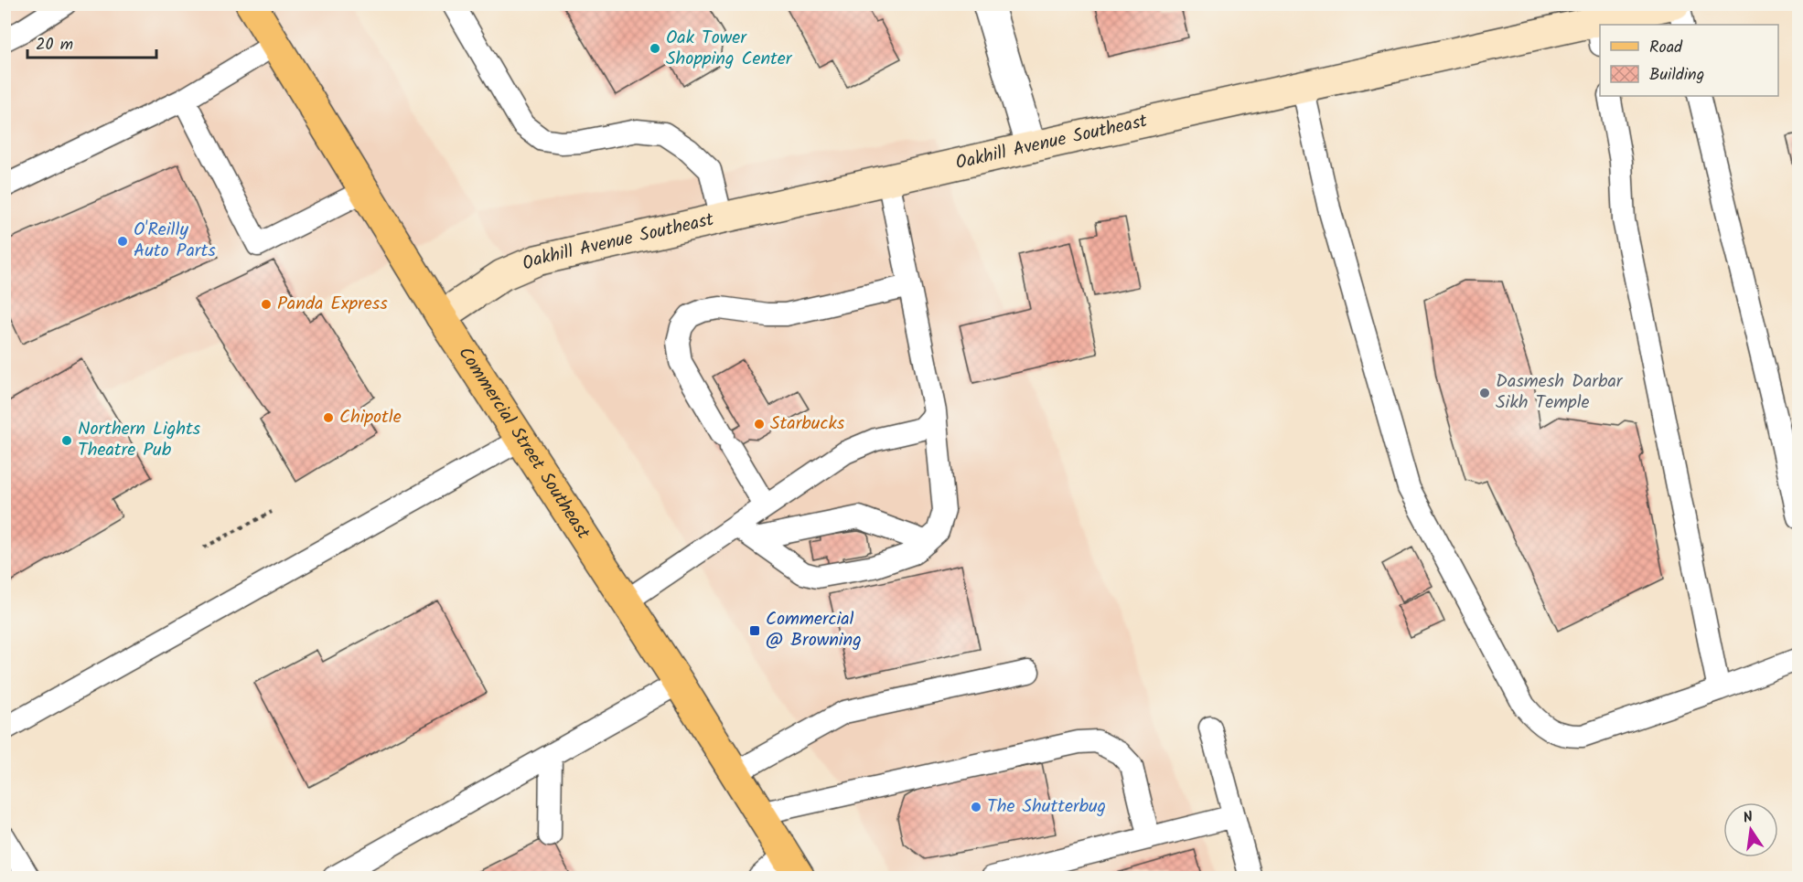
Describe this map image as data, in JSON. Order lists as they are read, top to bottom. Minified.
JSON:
{"streets":{"main road":["Commercial Street Southeast"],"street":["Oakhill Avenue Southeast"]},"crossings":[["Oakhill Avenue Southeast","Commercial Street Southeast"]],"places":{"other":["Oak Tower Shopping Center","O'Reilly Auto Parts","Panda Express","Dasmesh Darbar Sikh Temple","Chipotle","Starbucks","Northern Lights Theatre Pub","The Shutterbug"],"transit":["Commercial @ Browning"]},"legend":["Road","Building"],"scale_bar":"20 m","north":"top"}
